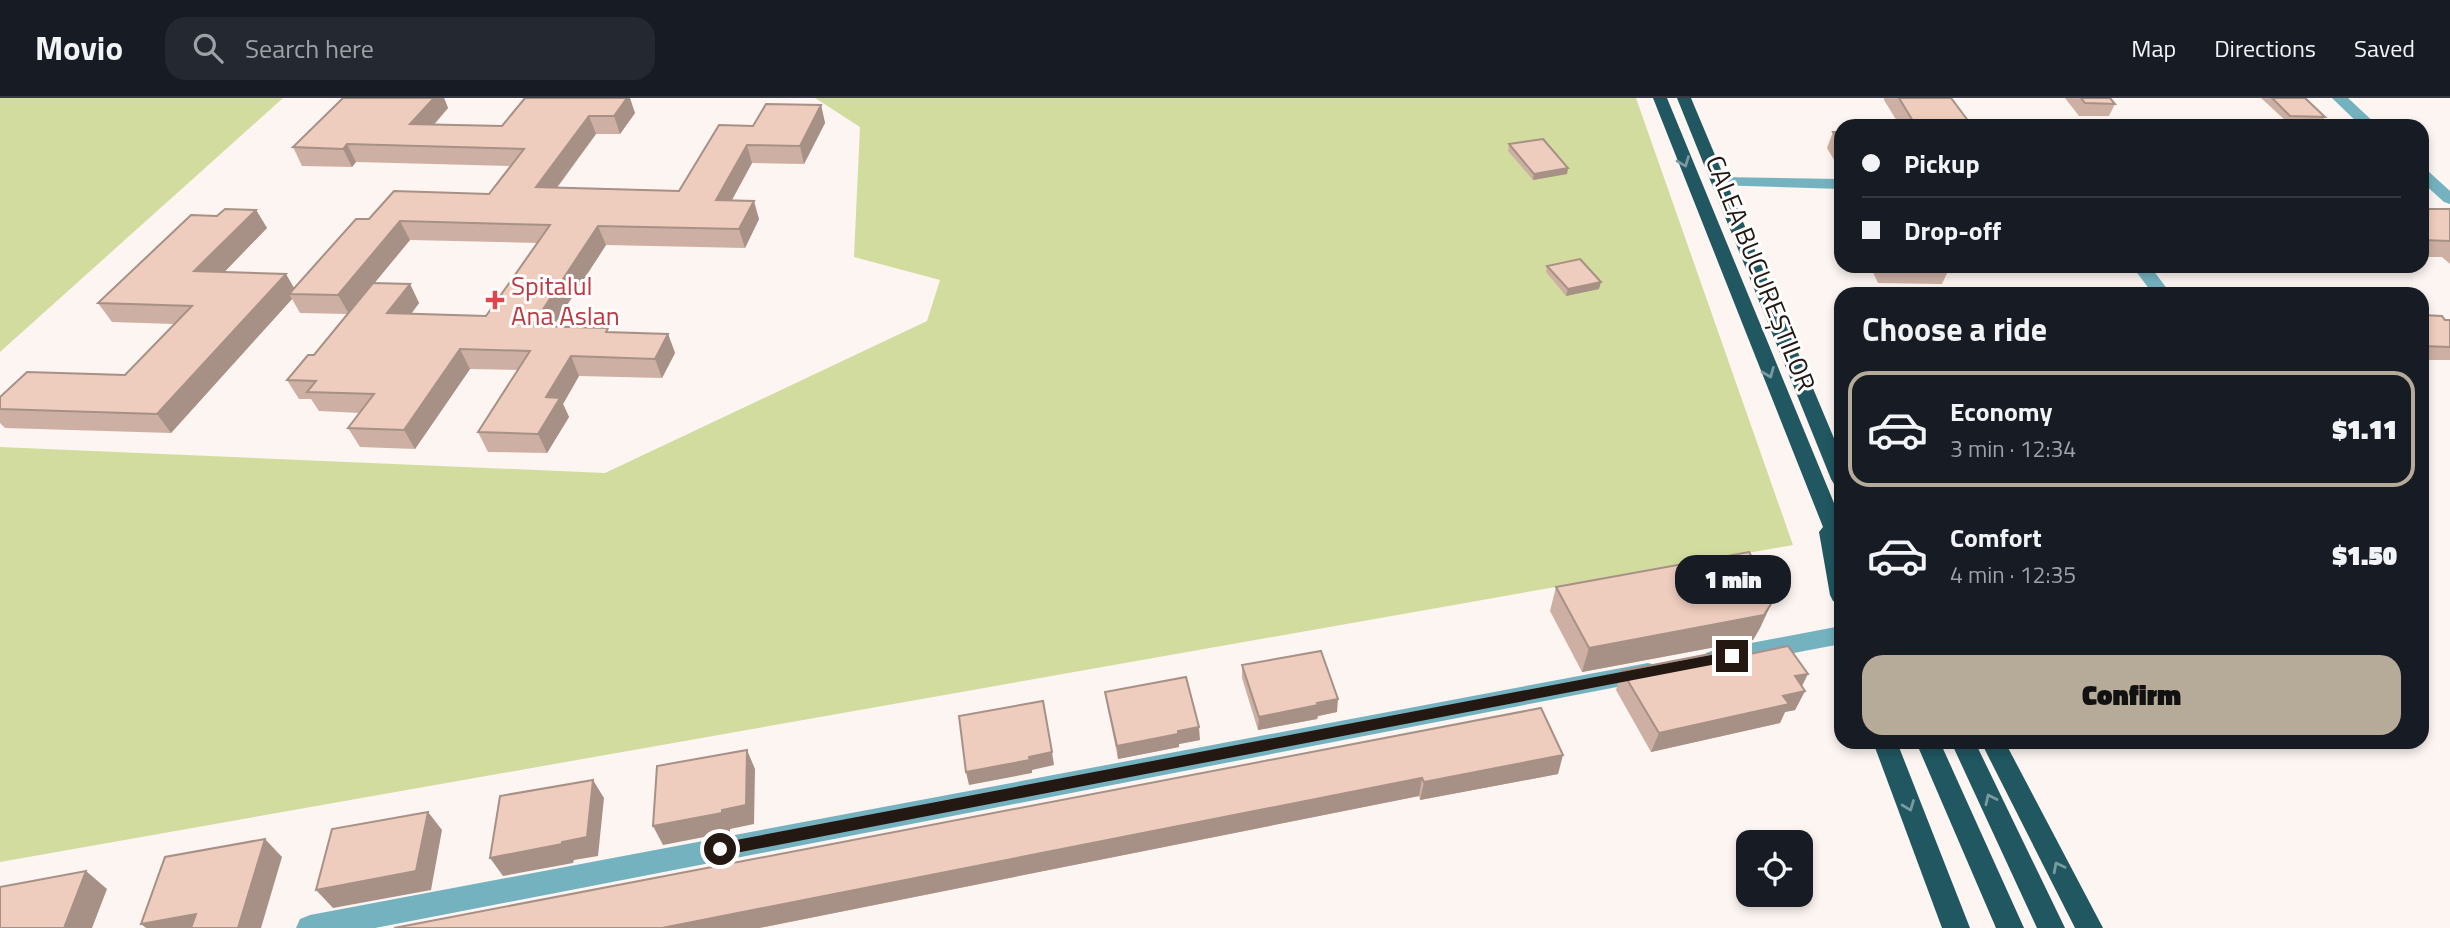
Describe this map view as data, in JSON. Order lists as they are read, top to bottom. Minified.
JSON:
{"streets":{"highway":["CALEA BUCUREȘTILOR"]},"places":{"health":["Spitalul Ana Aslan"]},"page":{"header":"Movio","search":"Search here","nav":["Map","Directions","Saved"],"banner":["Pickup","Drop-off"],"heading":"Choose a ride","list":[{"name":"Economy","note":"3 min · 12:34","value":"$1.11"},{"name":"Comfort","note":"4 min · 12:35","value":"$1.50"}],"bubble":"1 min","buttons":"Confirm"}}
